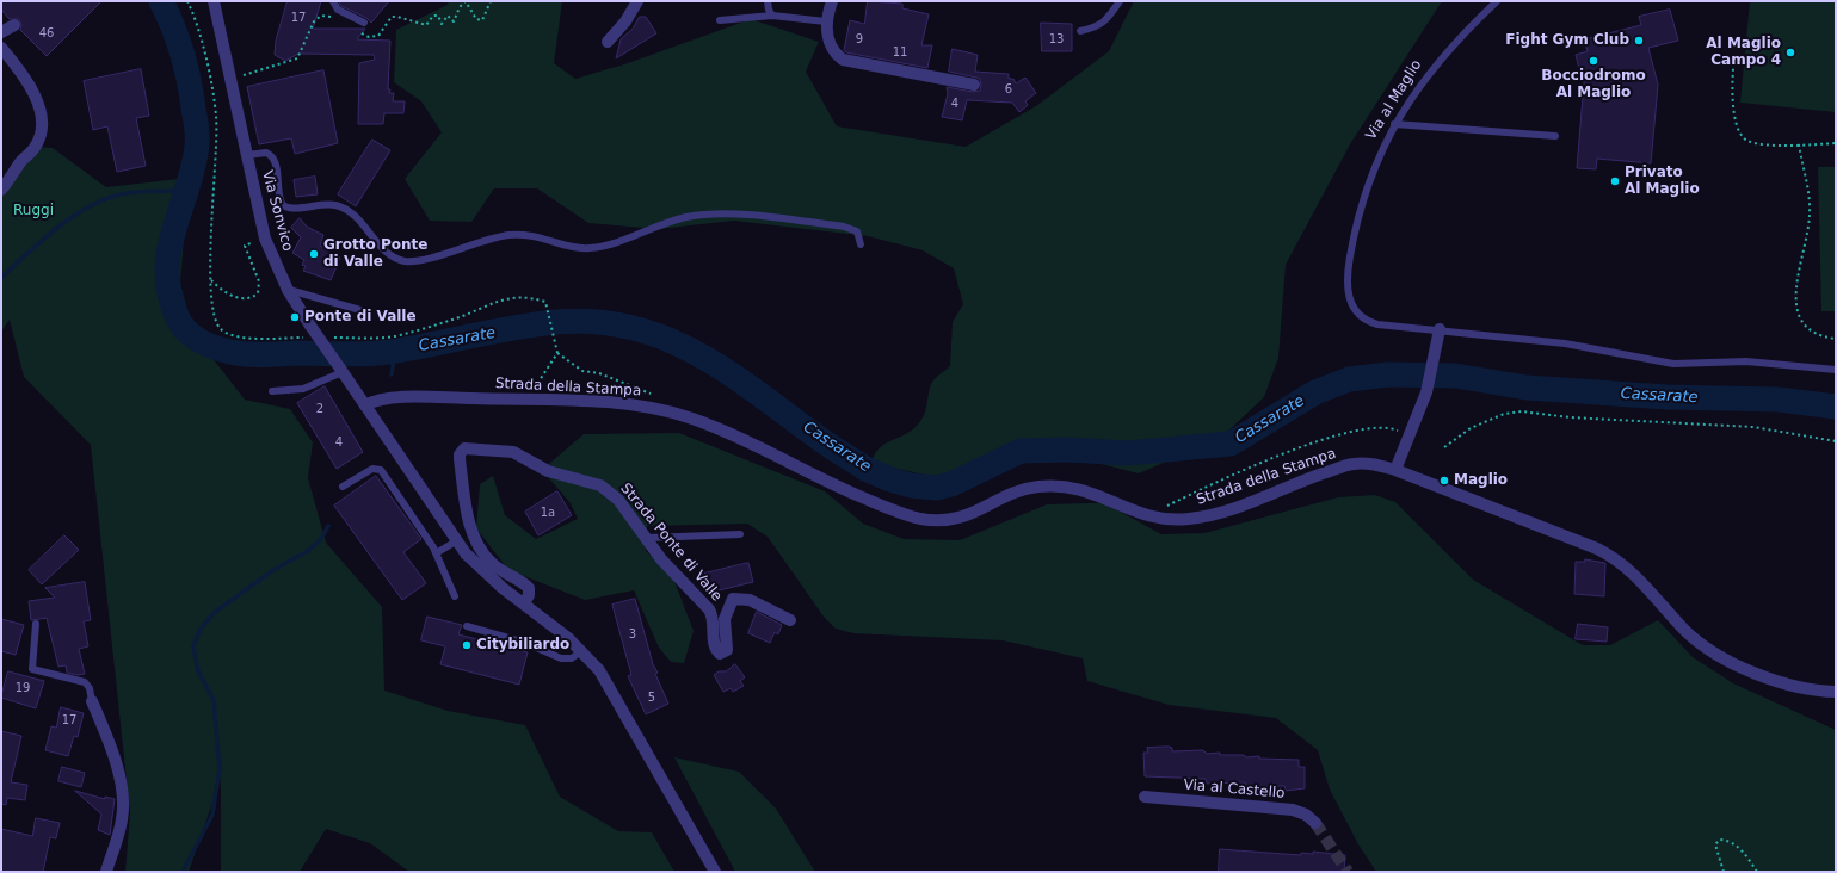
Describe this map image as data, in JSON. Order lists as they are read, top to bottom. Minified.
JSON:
{"streets":{"street":["Via Sonvico","Strada della Stampa","Strada Ponte di Valle","Via al Castello"],"lane":["Via al Maglio"]},"crossings":[["Via Sonvico","Strada della Stampa"]],"water":["Cassarate"],"parks":["Ruggi"],"places":["Fight Gym Club","Al Maglio Campo 4","Bocciodromo Al Maglio","Privato Al Maglio","Grotto Ponte di Valle","Ponte di Valle","Maglio","Citybiliardo"],"house_numbers":["17","46","9","13","11","6","4","2","4","1a","3","19","5","17"]}
